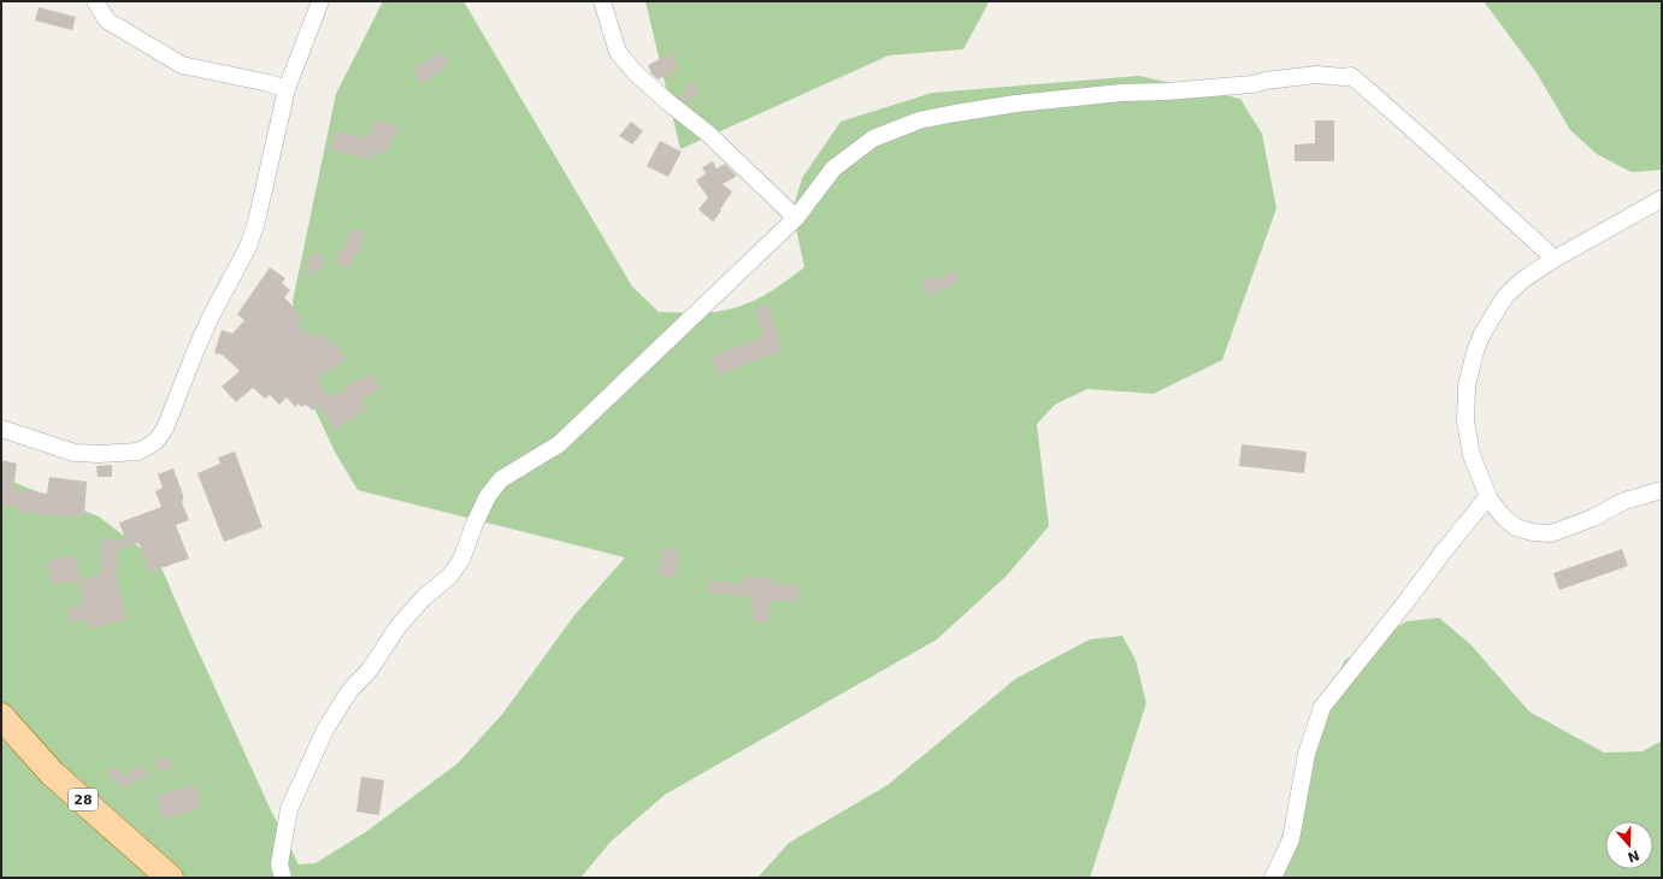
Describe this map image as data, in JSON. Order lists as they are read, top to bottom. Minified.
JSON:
{"streets":{"main road":["28"]},"north":"bottom"}
